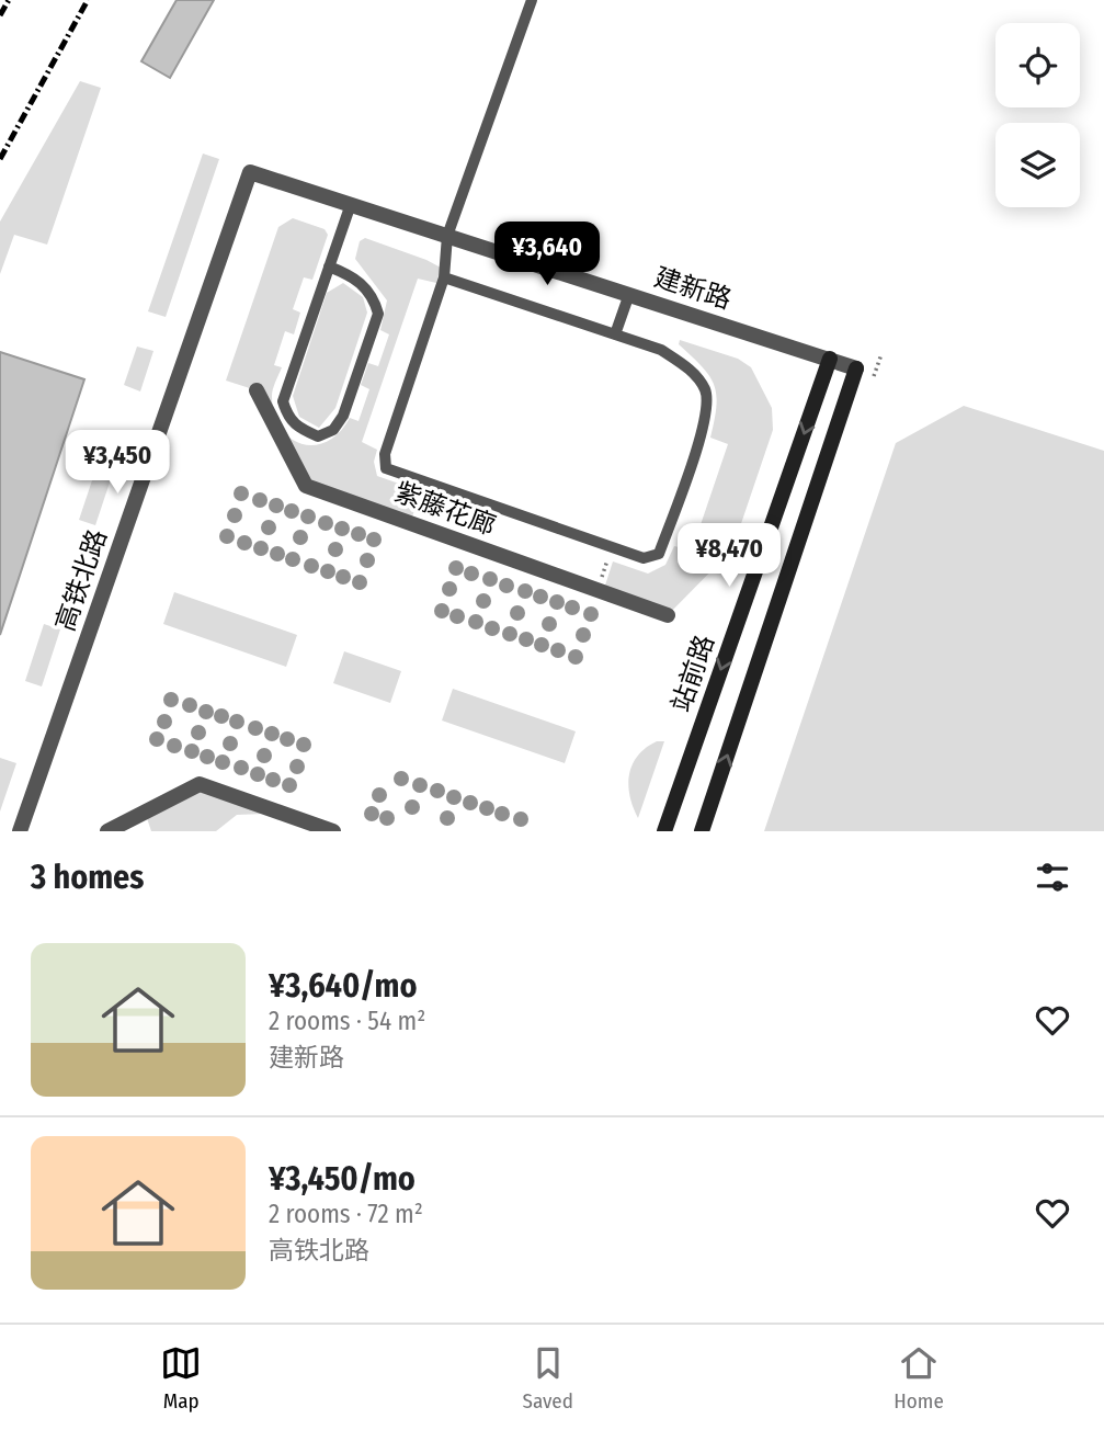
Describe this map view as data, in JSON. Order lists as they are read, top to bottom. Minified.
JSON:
{"streets":{"main road":["站前路"],"street":["建新路","紫藤花廊","高铁北路"]},"crossings":[["建新路","高铁北路"],["建新路","站前路"]],"page":{"price":["¥3,640","¥3,450","¥8,470"],"heading":"3 homes","list":[{"name":"¥3,640/mo","note":"2 rooms · 54 m² · 建新路"},{"name":"¥3,450/mo","note":"2 rooms · 72 m² · 高铁北路"}],"tabs":["Map","Saved","Home"]}}
